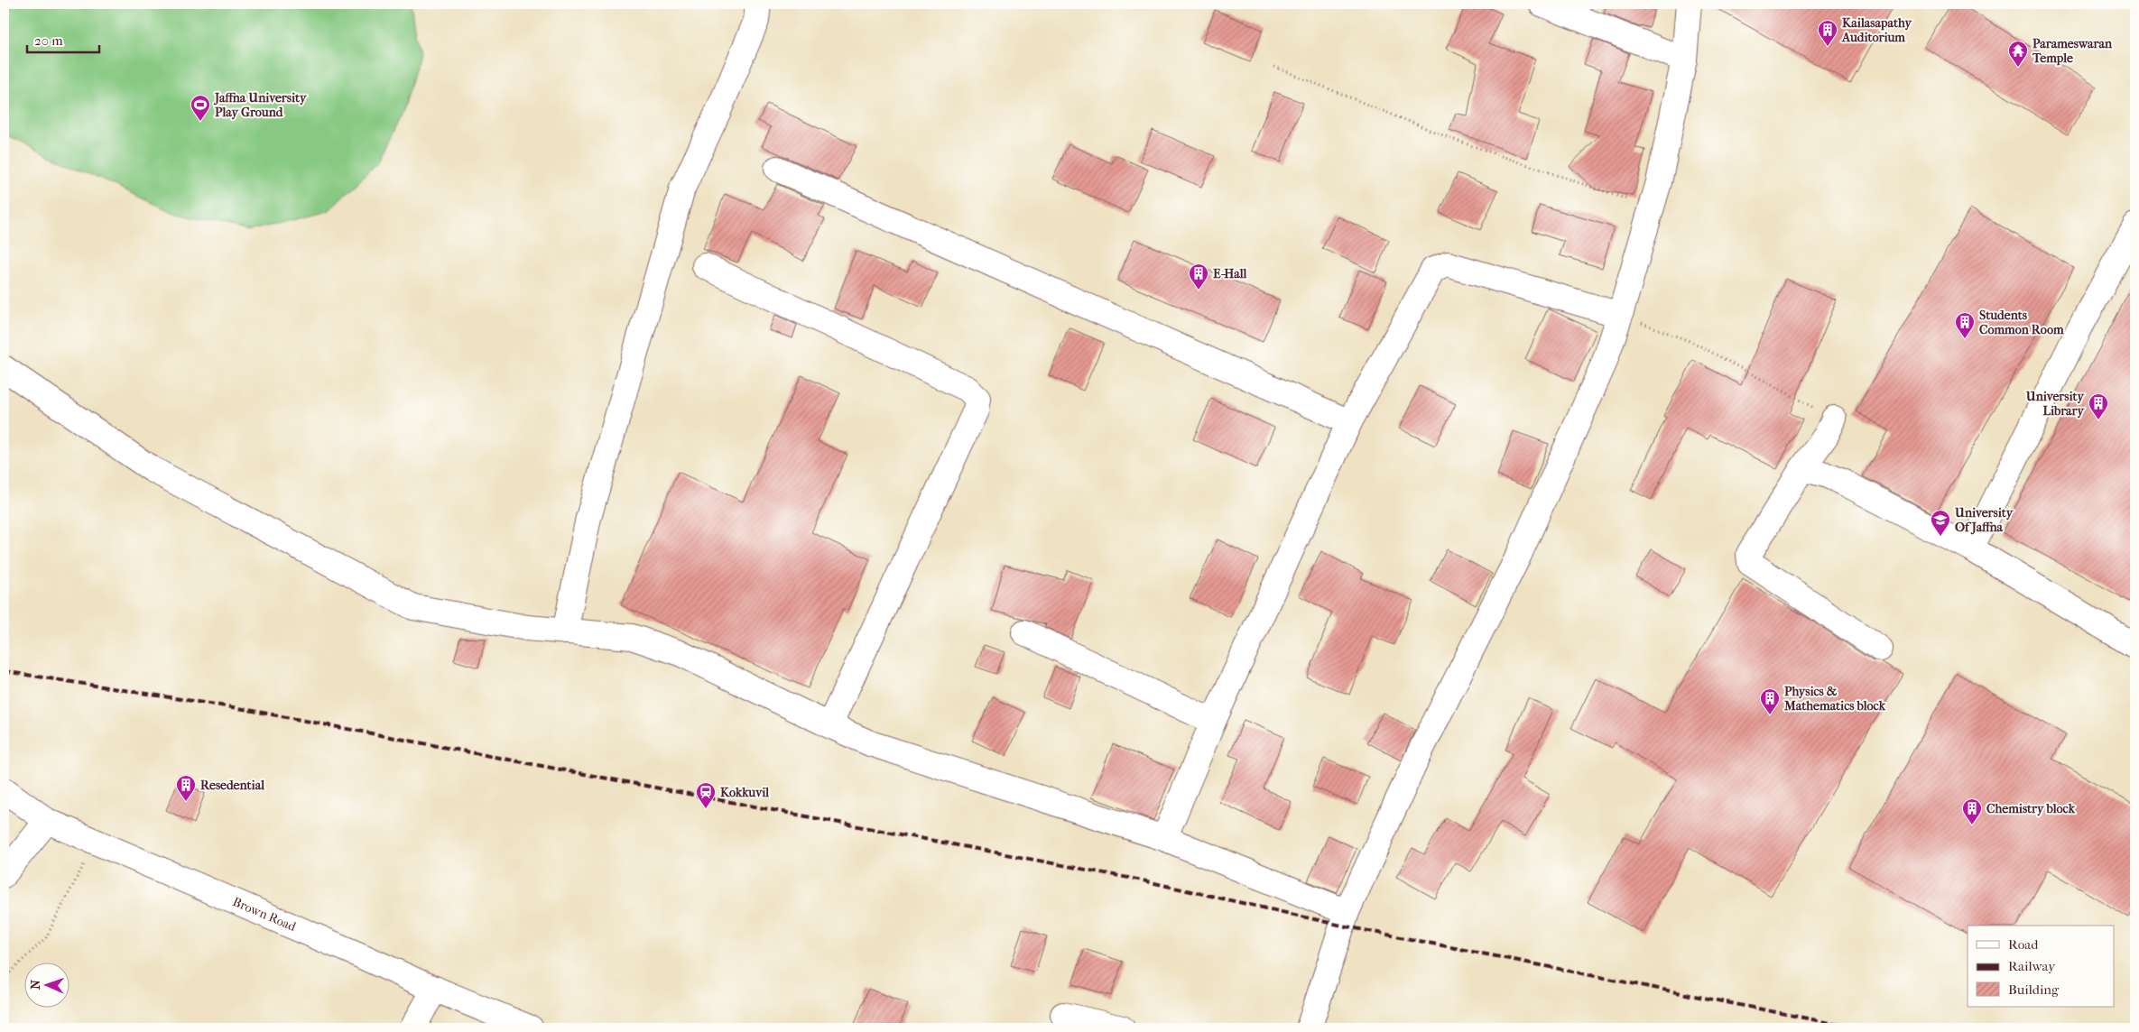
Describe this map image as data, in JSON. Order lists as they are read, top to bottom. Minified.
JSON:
{"streets":{"street":["Brown Road"]},"places":{"building":["Kailasapathy Auditorium","E-Hall","Students Common Room","University Library","Physics & Mathematics block","Resedential","Chemistry block"],"temple":["Parameswaran Temple"],"sports":["Jaffna University Play Ground"],"school or university":["University Of Jaffna"],"station":["Kokkuvil"]},"legend":["Road","Railway","Building"],"scale_bar":"20 m","north":"left"}
